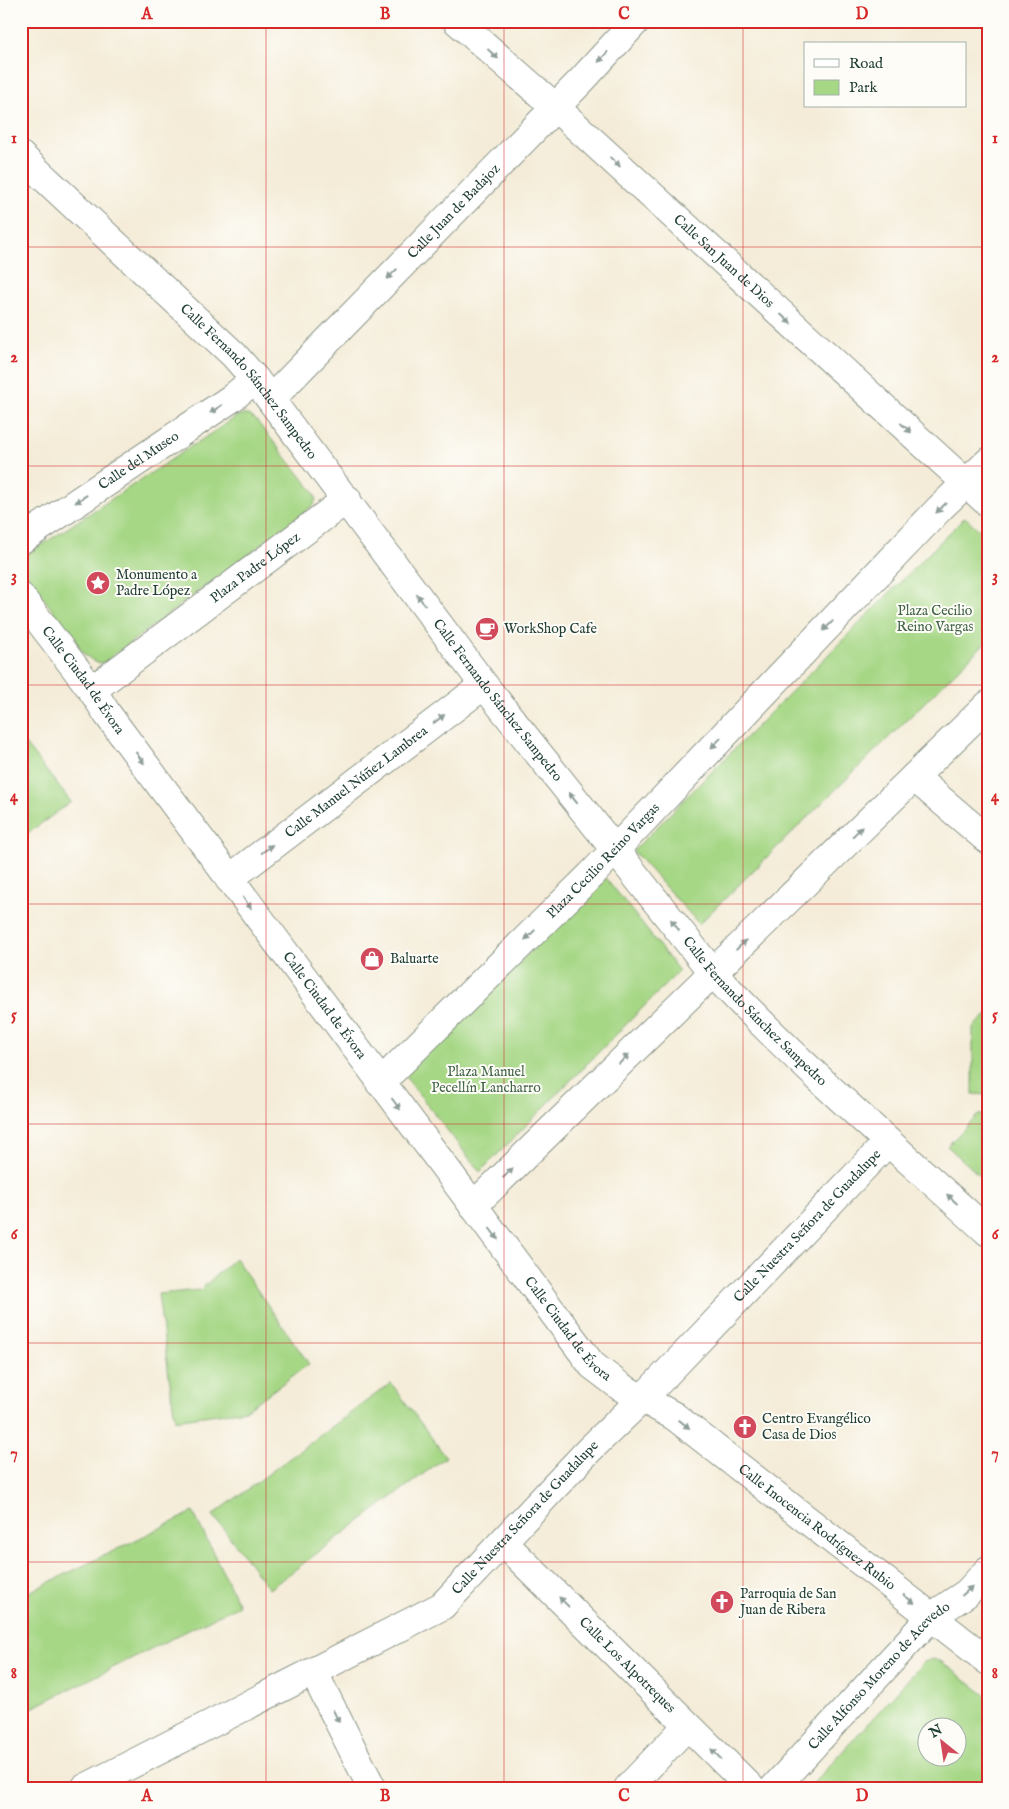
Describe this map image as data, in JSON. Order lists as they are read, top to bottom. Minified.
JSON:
{"streets":{"street":["Calle Juan de Badajoz","Calle San Juan de Dios","Calle Fernando Sánchez Sampedro","Calle del Museo","Plaza Padre López","Calle Ciudad de Évora","Calle Manuel Núñez Lambrea","Plaza Cecilio Reino Vargas","Calle Nuestra Señora de Guadalupe","Calle Inocencia Rodríguez Rubio","Calle Los Alpotreques","Calle Alfonso Moreno de Acevedo"]},"crossings":[["Calle Juan de Badajoz","Calle San Juan de Dios"],["Calle Juan de Badajoz","Calle Fernando Sánchez Sampedro"],["Calle Juan de Badajoz","Calle del Museo"],["Calle San Juan de Dios","Plaza Cecilio Reino Vargas"],["Calle Fernando Sánchez Sampedro","Calle del Museo"],["Calle Fernando Sánchez Sampedro","Plaza Padre López"],["Calle Fernando Sánchez Sampedro","Calle Manuel Núñez Lambrea"],["Calle Fernando Sánchez Sampedro","Plaza Cecilio Reino Vargas"],["Calle Fernando Sánchez Sampedro","Calle Nuestra Señora de Guadalupe"],["Plaza Padre López","Calle Ciudad de Évora"],["Calle Ciudad de Évora","Calle Manuel Núñez Lambrea"],["Calle Ciudad de Évora","Plaza Cecilio Reino Vargas"],["Calle Ciudad de Évora","Calle Nuestra Señora de Guadalupe"],["Calle Ciudad de Évora","Calle Inocencia Rodríguez Rubio"],["Calle Nuestra Señora de Guadalupe","Calle Inocencia Rodríguez Rubio"],["Calle Nuestra Señora de Guadalupe","Calle Los Alpotreques"],["Calle Inocencia Rodríguez Rubio","Calle Alfonso Moreno de Acevedo"]],"one_way":["Calle Juan de Badajoz","Calle San Juan de Dios","Calle Fernando Sánchez Sampedro","Calle del Museo","Calle Ciudad de Évora","Calle Manuel Núñez Lambrea","Calle Inocencia Rodríguez Rubio","Calle Los Alpotreques"],"parks":["Plaza Cecilio Reino Vargas","Plaza Manuel Pecellín Lancharro"],"places":{"place":["Monumento a Padre López"],"cafe":["WorkShop Cafe"],"shop":["Baluarte"],"church":["Centro Evangélico Casa de Dios","Parroquia de San Juan de Ribera"]},"legend":["Road","Park"],"north":"top left","grid":{"columns":["A","B","C","D"],"rows":["1","2","3","4","5","6","7","8"]}}
